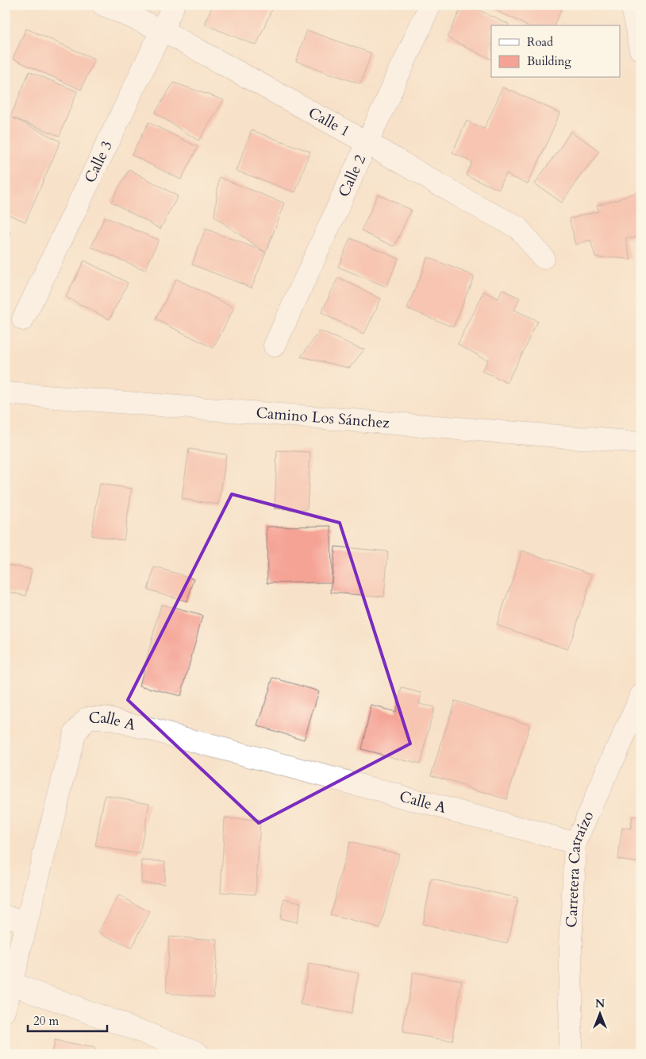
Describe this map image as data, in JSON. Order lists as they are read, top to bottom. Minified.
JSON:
{"streets":{"street":["Calle 1","Calle 3","Calle 2","Camino Los Sánchez","Calle A","Carretera Carraízo"]},"crossings":[["Calle 1","Calle 3"],["Calle 1","Calle 2"],["Calle A","Carretera Carraízo"]],"legend":["Road","Building"],"scale_bar":"20 m","north":"top"}
